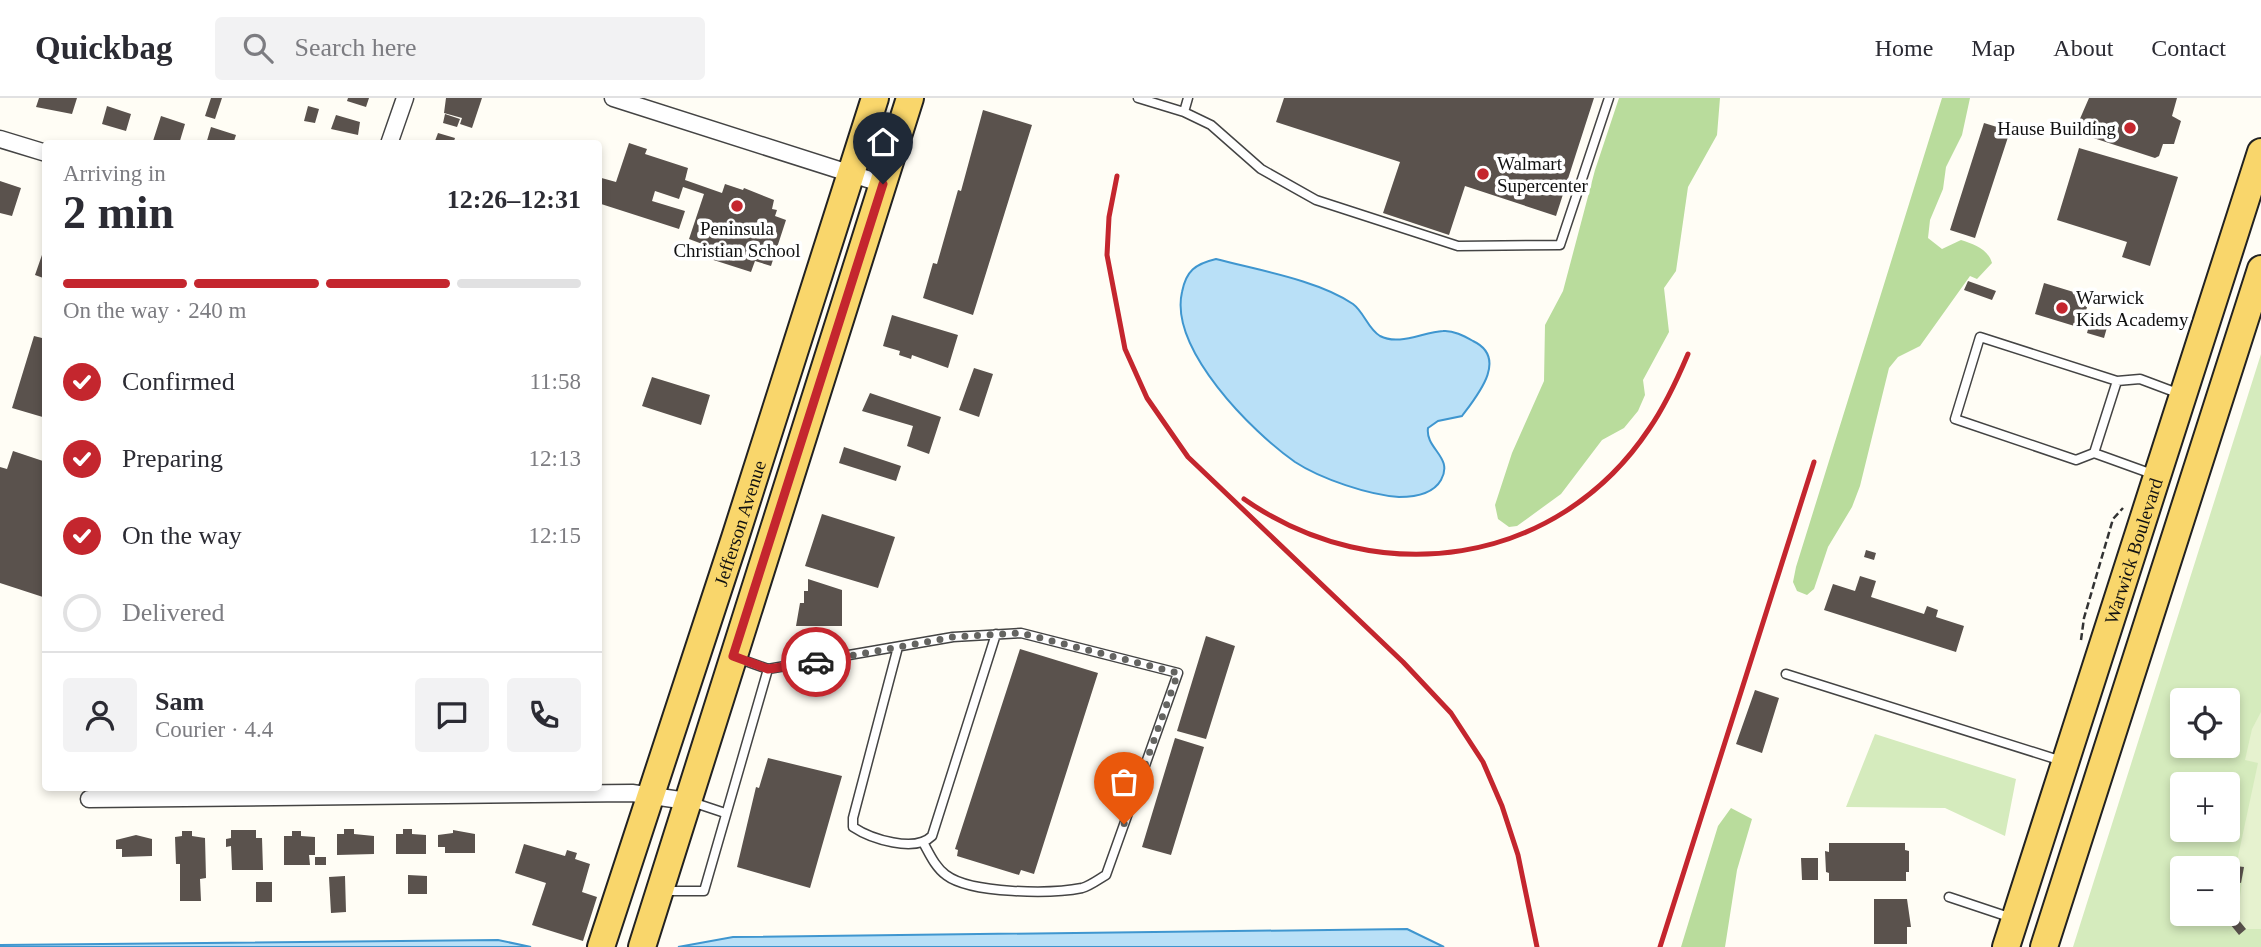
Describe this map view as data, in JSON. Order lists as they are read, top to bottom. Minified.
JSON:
{"streets":{"main road":["Jefferson Avenue","Warwick Boulevard"]},"places":["Hause Building","Walmart Supercenter","Peninsula Christian School","Warwick Kids Academy"],"page":{"header":"Quickbag","search":"Search here","nav":["Home","Map","About","Contact"],"heading":["2 min","Arriving in","12:26–12:31"],"panel":["Sam","Courier · 4.4"],"bar":"On the way · 240 m","list":[["Confirmed","11:58"],["Preparing","12:13"],["On the way","12:15"],"Delivered"],"map_buttons":["+","−"]}}
